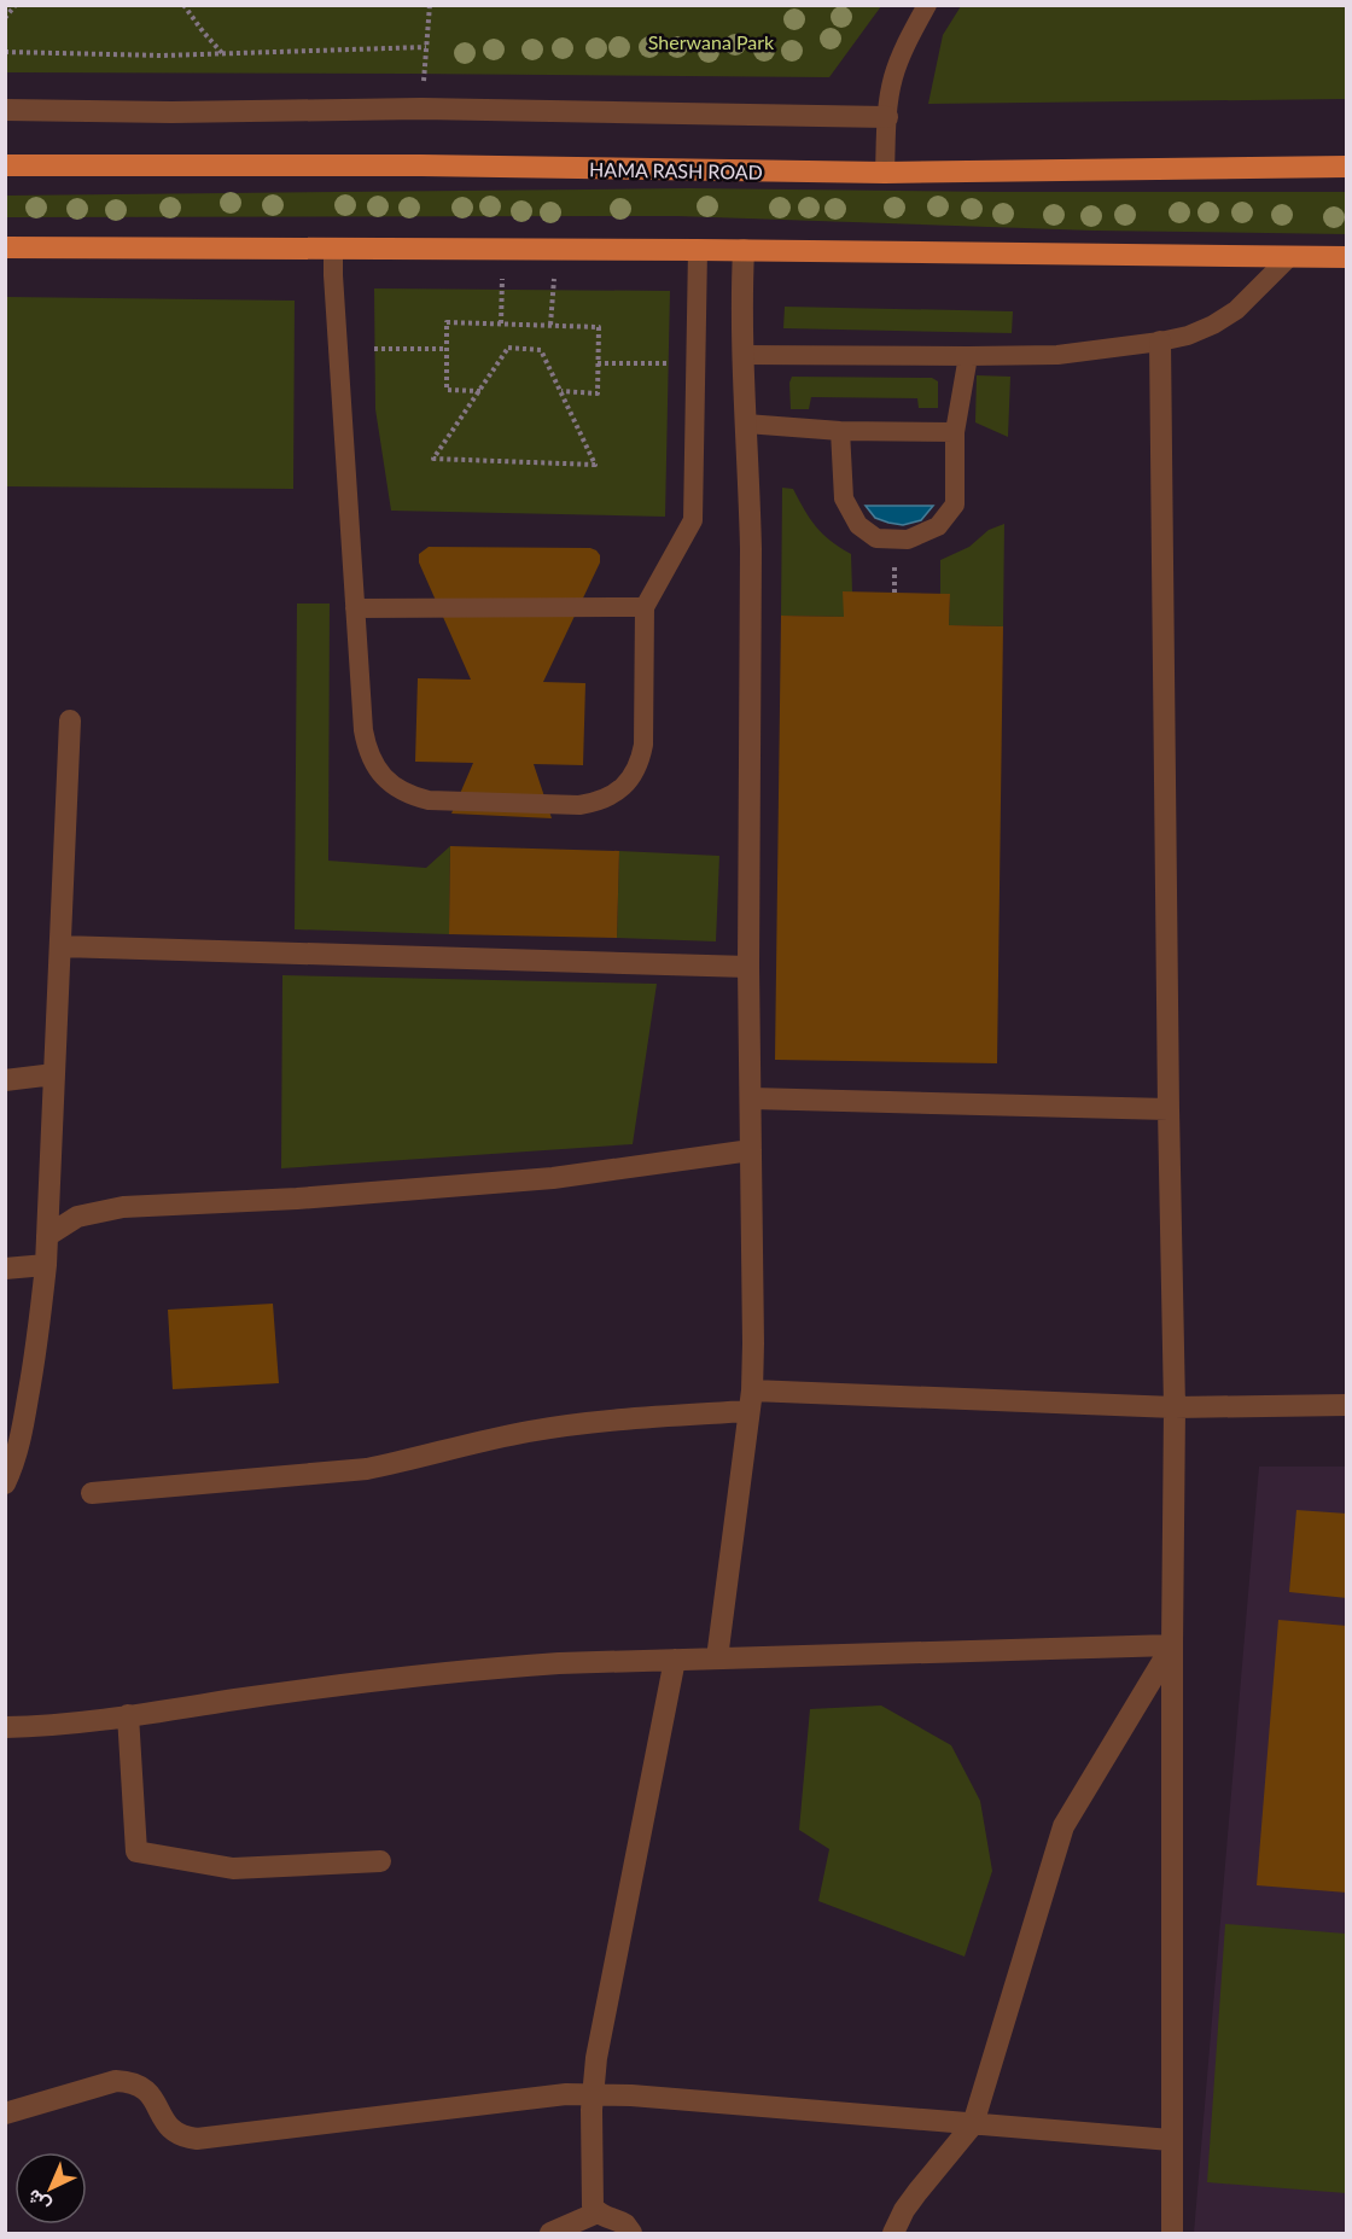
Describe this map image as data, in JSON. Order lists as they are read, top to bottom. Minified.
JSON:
{"streets":{"highway":["HAMA RASH ROAD"]},"parks":["Sherwana Park"],"north":"bottom left"}
